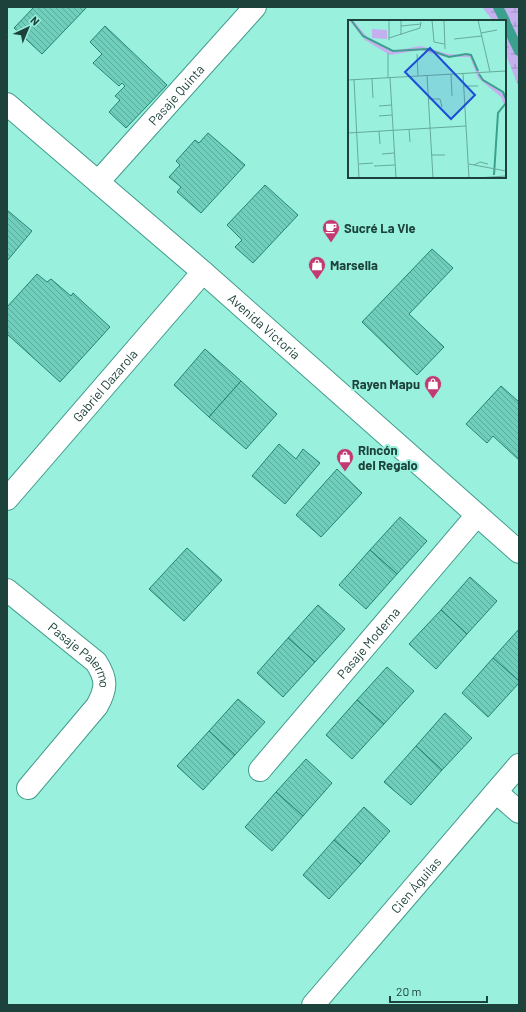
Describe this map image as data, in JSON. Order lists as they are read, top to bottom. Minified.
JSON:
{"streets":{"street":["Pasaje Quinta","Avenida Victoria","Gabriel Dazarola","Pasaje Moderna","Pasaje Palermo","Cien Águilas"]},"crossings":[["Pasaje Quinta","Avenida Victoria"],["Avenida Victoria","Gabriel Dazarola"],["Avenida Victoria","Pasaje Moderna"]],"places":{"cafe":["Sucré La Vie"],"shop":["Marsella","Rayen Mapu","Rincón del Regalo"]},"scale_bar":"20 m","north":"top right"}
